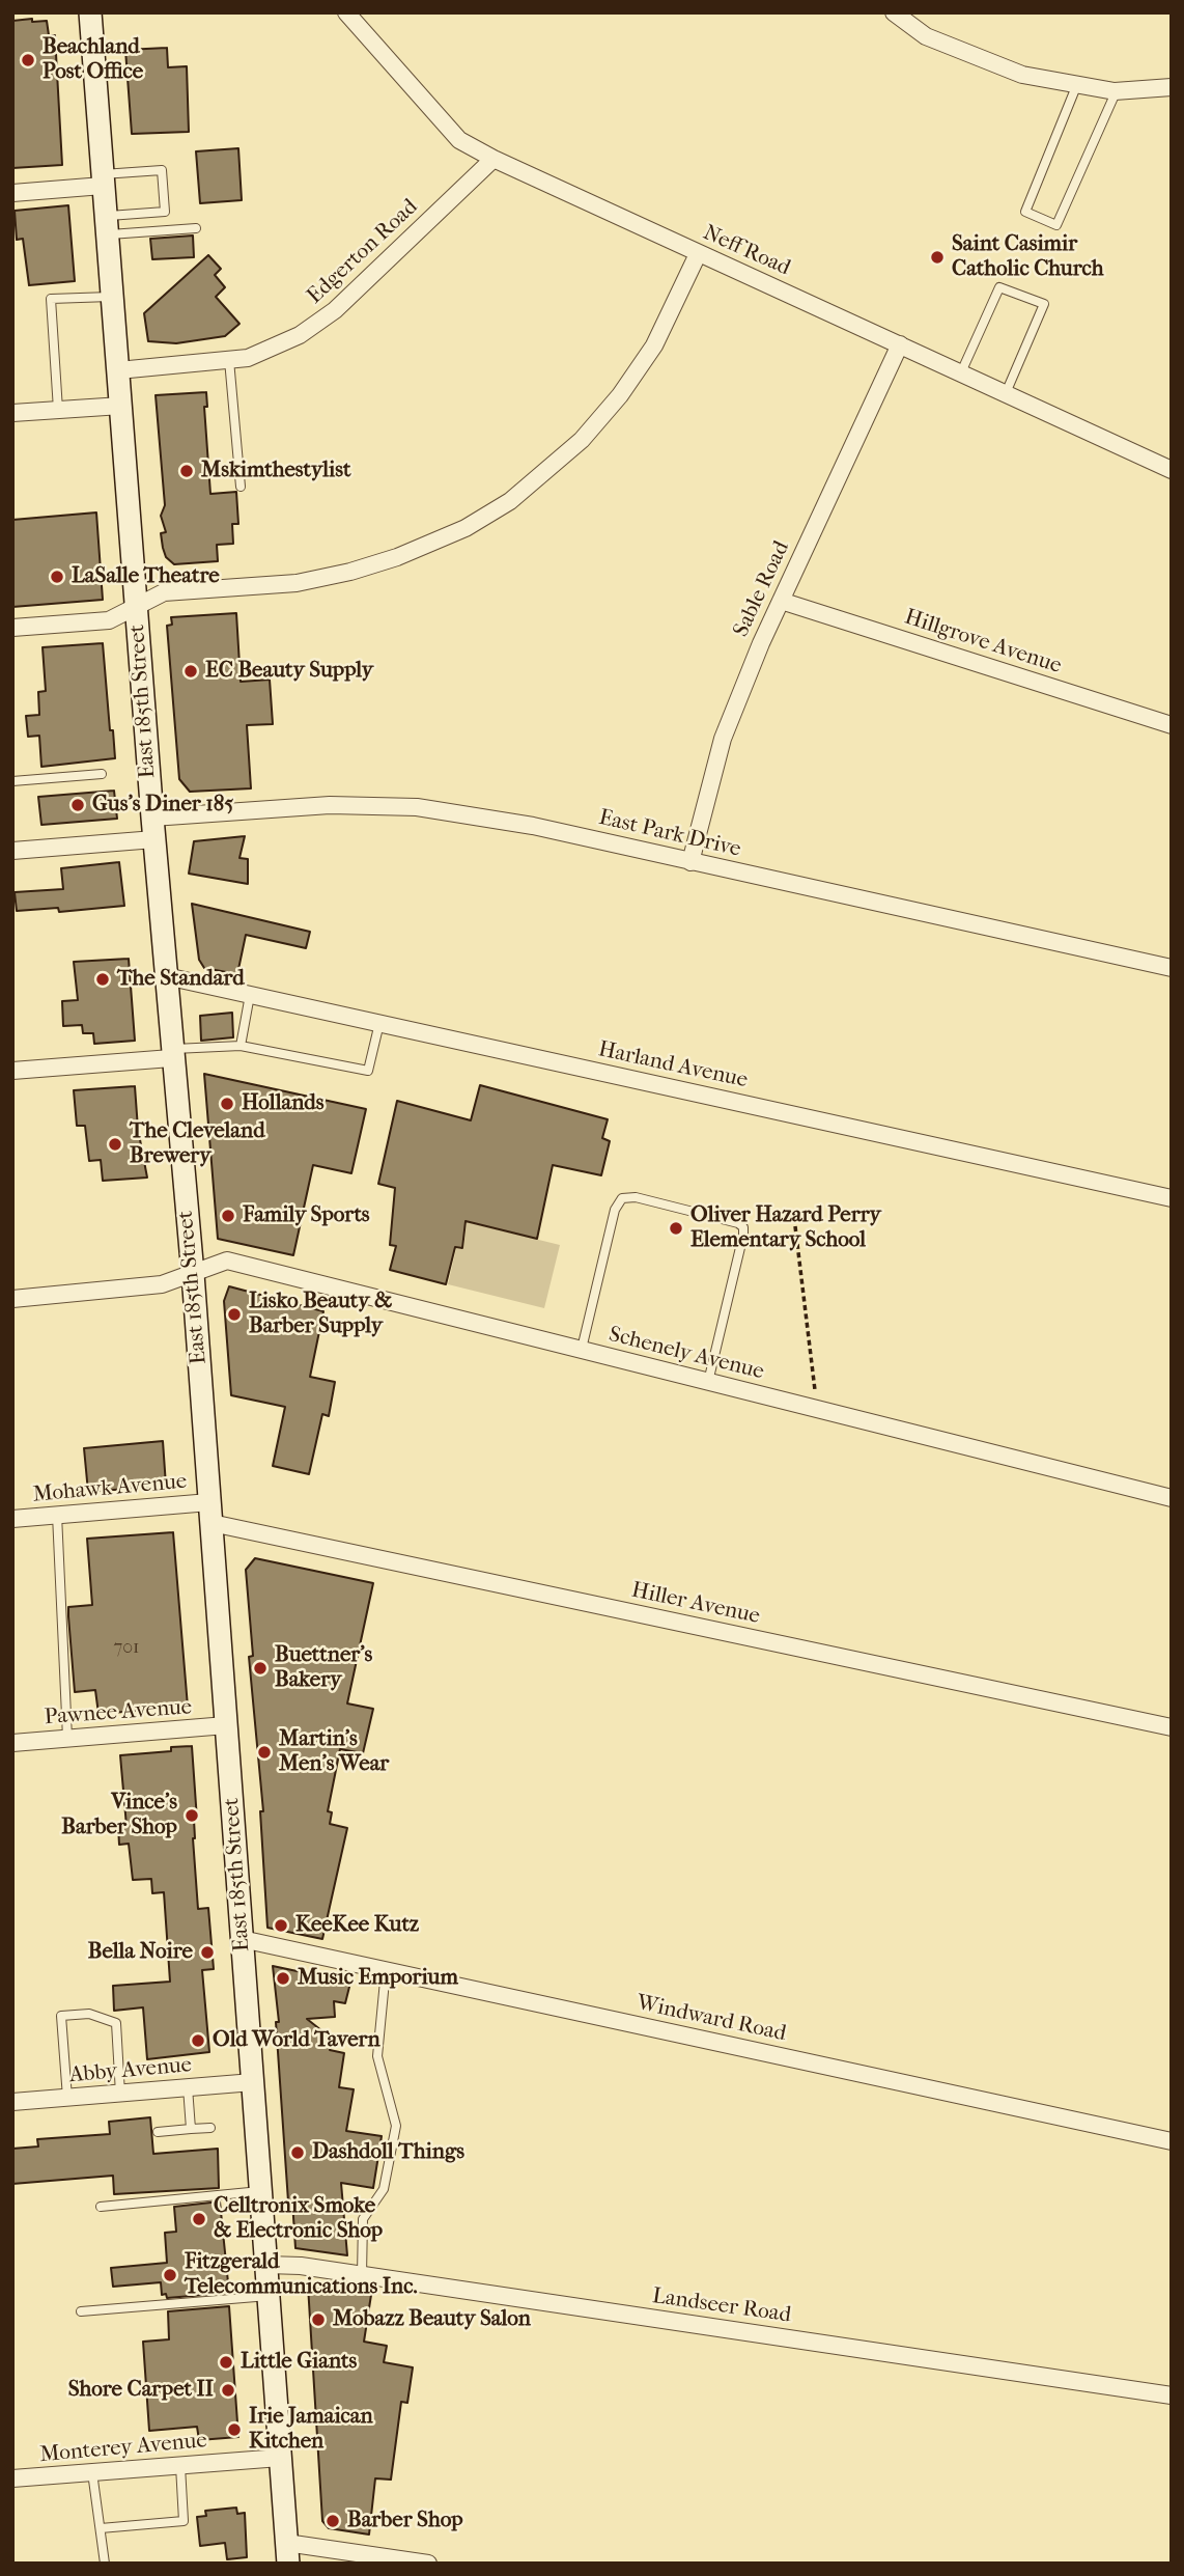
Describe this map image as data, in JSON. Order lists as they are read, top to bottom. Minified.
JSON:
{"streets":{"street":["Neff Road","Edgerton Road","Sable Road","Hillgrove Avenue","East 185th Street","East Park Drive","Harland Avenue","Schenely Avenue","Mohawk Avenue","Hiller Avenue","Pawnee Avenue","Windward Road","Abby Avenue","Landseer Road","Monterey Avenue"]},"crossings":[["Neff Road","Edgerton Road"],["Neff Road","Sable Road"],["Edgerton Road","East 185th Street"],["Sable Road","Hillgrove Avenue"],["Sable Road","East Park Drive"],["East 185th Street","East Park Drive"],["East 185th Street","Harland Avenue"],["East 185th Street","Schenely Avenue"],["East 185th Street","Mohawk Avenue"],["East 185th Street","Hiller Avenue"],["East 185th Street","Pawnee Avenue"],["East 185th Street","Windward Road"],["East 185th Street","Abby Avenue"],["East 185th Street","Landseer Road"],["East 185th Street","Monterey Avenue"],["Mohawk Avenue","Hiller Avenue"]],"places":["Beachland Post Office","Saint Casimir Catholic Church","Mskimthestylist","LaSalle Theatre","EC Beauty Supply","Gus's Diner 185","The Standard","Hollands","The Cleveland Brewery","Family Sports","Oliver Hazard Perry Elementary School","Lisko Beauty & Barber Supply","Buettner's Bakery","Martin's Men's Wear","Vince's Barber Shop","KeeKee Kutz","Bella Noire","Music Emporium","Old World Tavern","Dashdoll Things","Celltronix Smoke & Electronic Shop","Fitzgerald Telecommunications Inc.","Mobazz Beauty Salon","Little Giants","Shore Carpet II","Irie Jamaican Kitchen","Barber Shop"],"house_numbers":["701"]}
